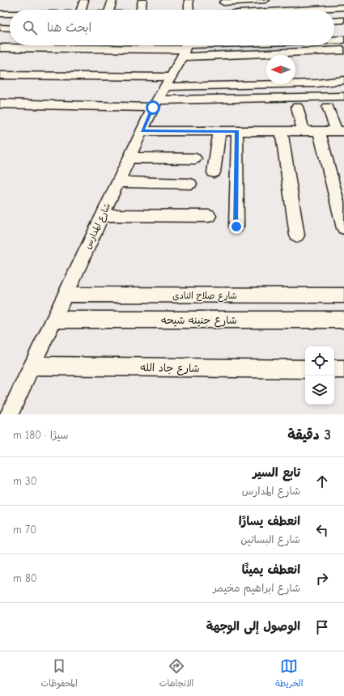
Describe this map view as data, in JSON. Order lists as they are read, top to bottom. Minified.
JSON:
{"streets":{"street":["شارع المدارس","شارع صلاح النادى","شارع جنينه شيحه","شارع جاد الله"]},"crossings":[["شارع المدارس","شارع صلاح النادى"],["شارع المدارس","شارع جنينه شيحه"],["شارع المدارس","شارع جاد الله"]],"north":"left","page":{"search":"ابحث هنا","heading":["3 دقيقة","سيرًا · 180 m"],"list":[["تابع السير","شارع المدارس","30 m"],["انعطف يسارًا","شارع البساتين","70 m"],["انعطف يمينًا","شارع ابراهيم مخيمر","80 m"],"الوصول إلى الوجهة"],"nav":["الخريطة","الاتجاهات","المحفوظات"]}}
